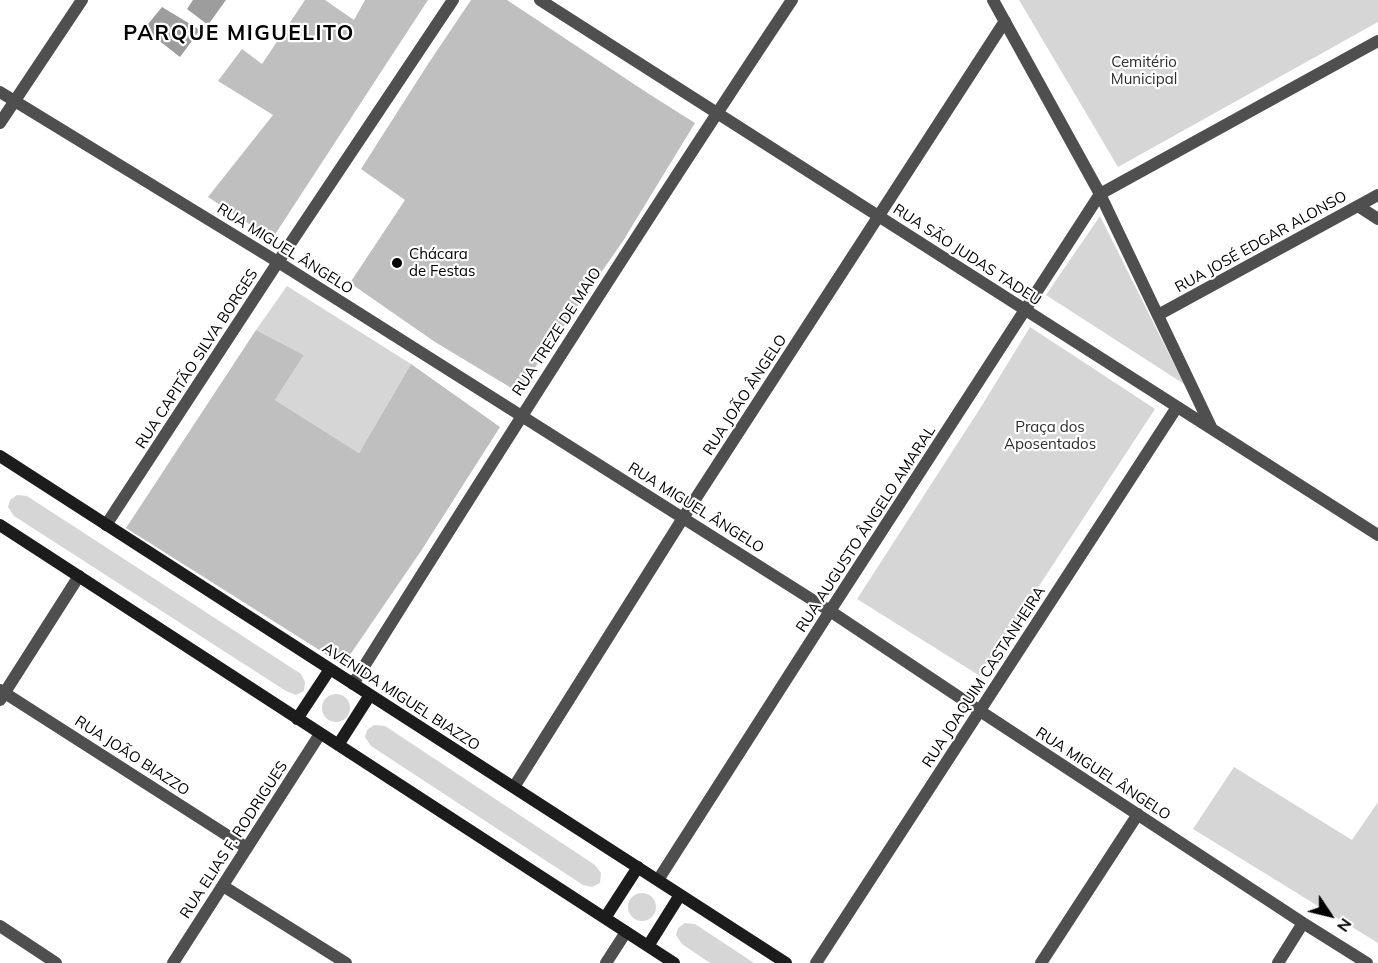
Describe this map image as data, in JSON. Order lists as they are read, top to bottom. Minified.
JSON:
{"streets":{"street":["RUA JOSÉ EDGAR ALONSO","RUA MIGUEL ÂNGELO","RUA SÃO JUDAS TADEU","RUA TREZE DE MAIO","RUA CAPITÃO SILVA BORGES","RUA JOÃO ÂNGELO","RUA AUGUSTO ÂNGELO AMARAL","RUA JOAQUIM CASTANHEIRA","AVENIDA MIGUEL BIAZZO","RUA JOÃO BIAZZO","RUA ELIAS F. RODRIGUES"]},"crossings":[["RUA MIGUEL ÂNGELO","RUA TREZE DE MAIO"],["RUA MIGUEL ÂNGELO","RUA CAPITÃO SILVA BORGES"],["RUA MIGUEL ÂNGELO","RUA JOÃO ÂNGELO"],["RUA MIGUEL ÂNGELO","RUA AUGUSTO ÂNGELO AMARAL"],["RUA MIGUEL ÂNGELO","RUA JOAQUIM CASTANHEIRA"],["RUA SÃO JUDAS TADEU","RUA TREZE DE MAIO"],["RUA SÃO JUDAS TADEU","RUA JOÃO ÂNGELO"],["RUA SÃO JUDAS TADEU","RUA AUGUSTO ÂNGELO AMARAL"],["RUA SÃO JUDAS TADEU","RUA JOAQUIM CASTANHEIRA"],["RUA TREZE DE MAIO","AVENIDA MIGUEL BIAZZO"],["RUA CAPITÃO SILVA BORGES","AVENIDA MIGUEL BIAZZO"],["RUA JOÃO ÂNGELO","AVENIDA MIGUEL BIAZZO"],["RUA AUGUSTO ÂNGELO AMARAL","AVENIDA MIGUEL BIAZZO"],["RUA JOÃO BIAZZO","RUA ELIAS F. RODRIGUES"]],"districts":["PARQUE MIGUELITO"],"parks":["Cemitério Municipal","Praça dos Aposentados"],"places":["Chácara de Festas"],"north":"bottom right"}
